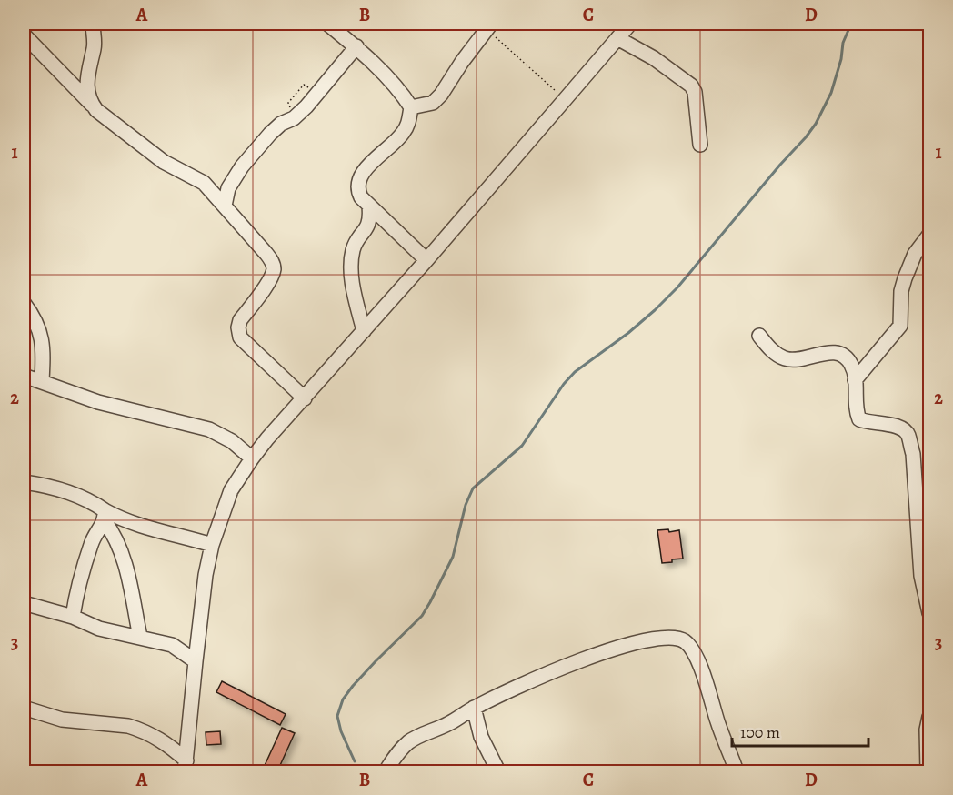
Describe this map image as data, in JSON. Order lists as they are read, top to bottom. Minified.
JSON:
{"scale_bar":"100 m","grid":{"columns":["A","B","C","D"],"rows":["1","2","3"]}}
